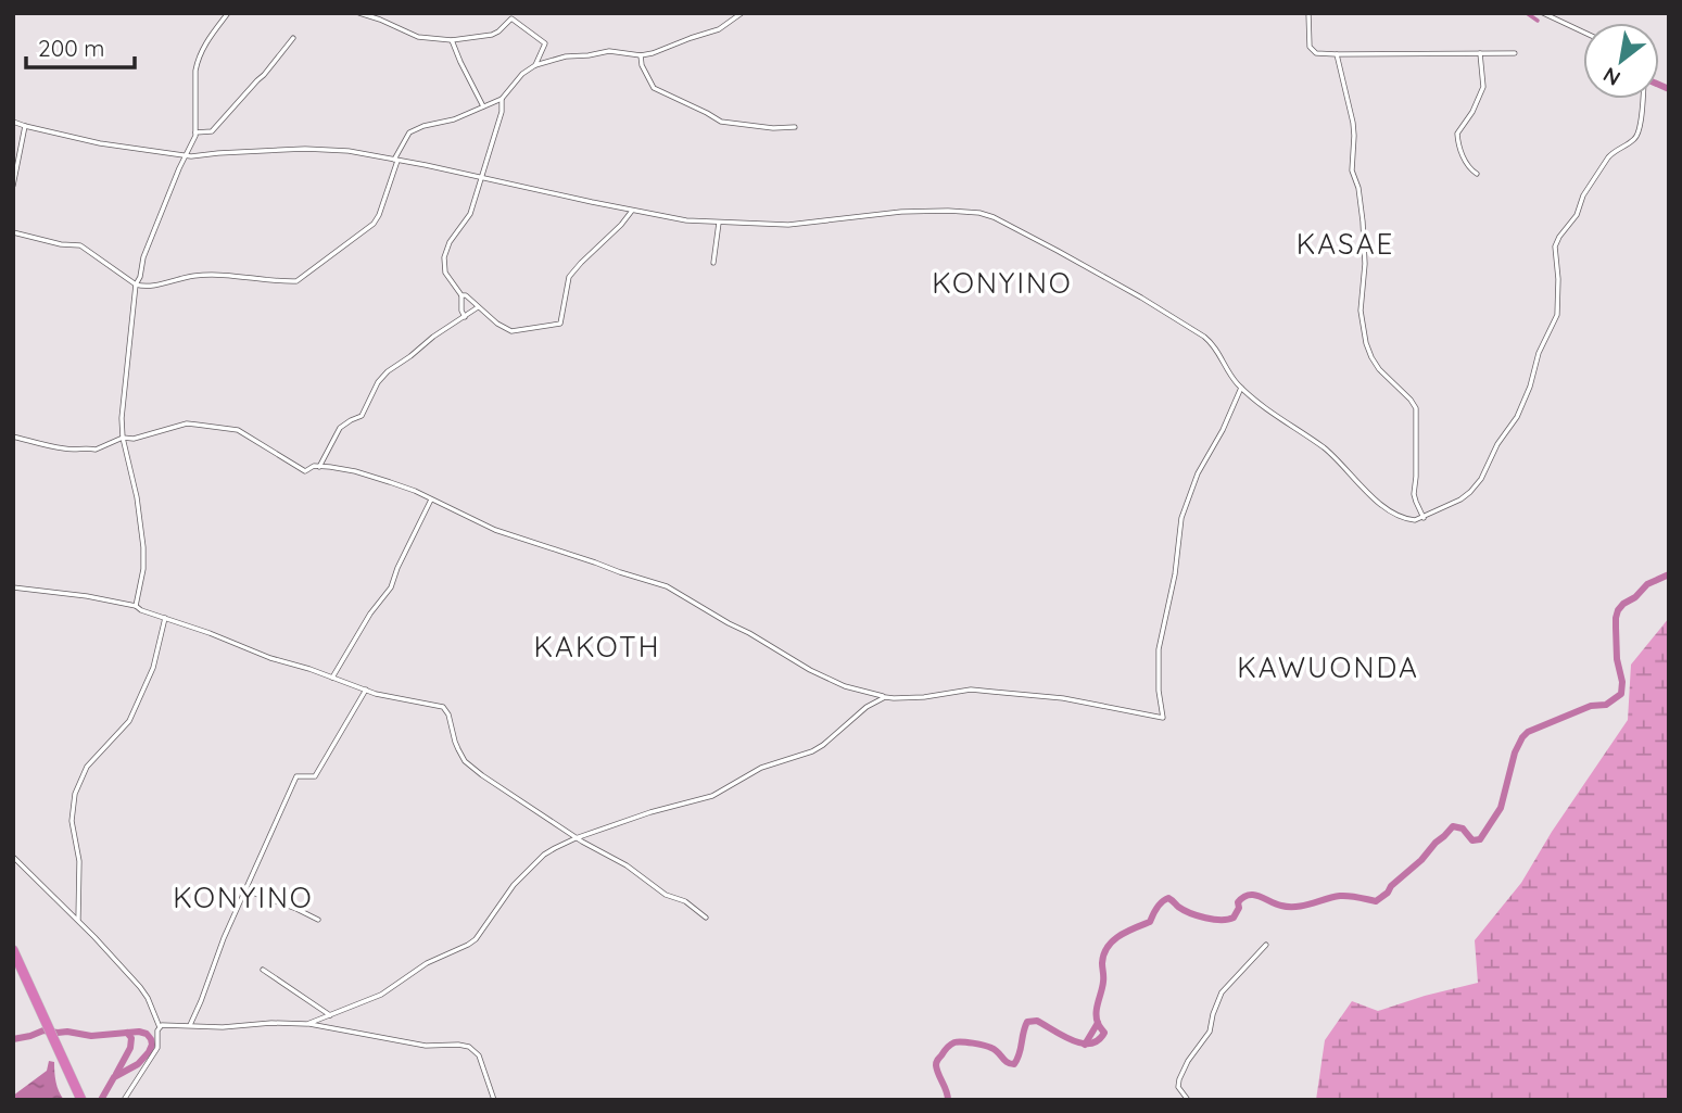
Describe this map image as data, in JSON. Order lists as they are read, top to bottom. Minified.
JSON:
{"districts":["KASAE","KONYINO","KAKOTH","KAWUONDA","KONYINO"],"scale_bar":"200 m","north":"bottom left"}
